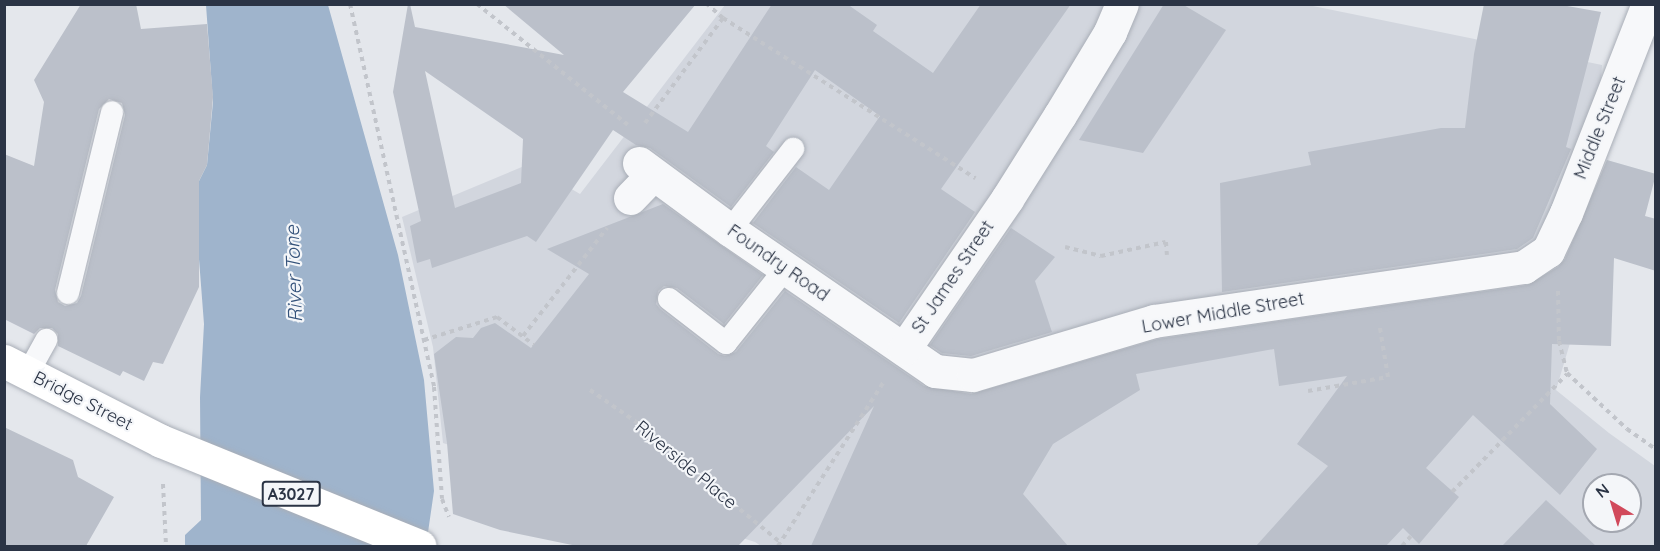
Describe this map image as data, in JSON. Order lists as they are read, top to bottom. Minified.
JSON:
{"streets":{"main road":["Bridge Street","A3027"],"street":["Middle Street","Foundry Road","St James Street","Lower Middle Street"],"path":["Riverside Place"]},"crossings":[["Middle Street","Lower Middle Street"],["Foundry Road","St James Street"],["Foundry Road","Lower Middle Street"],["St James Street","Lower Middle Street"],["St James Street","Riverside Place"],["Bridge Street","A3027"]],"water":["River Tone"],"north":"top left"}
